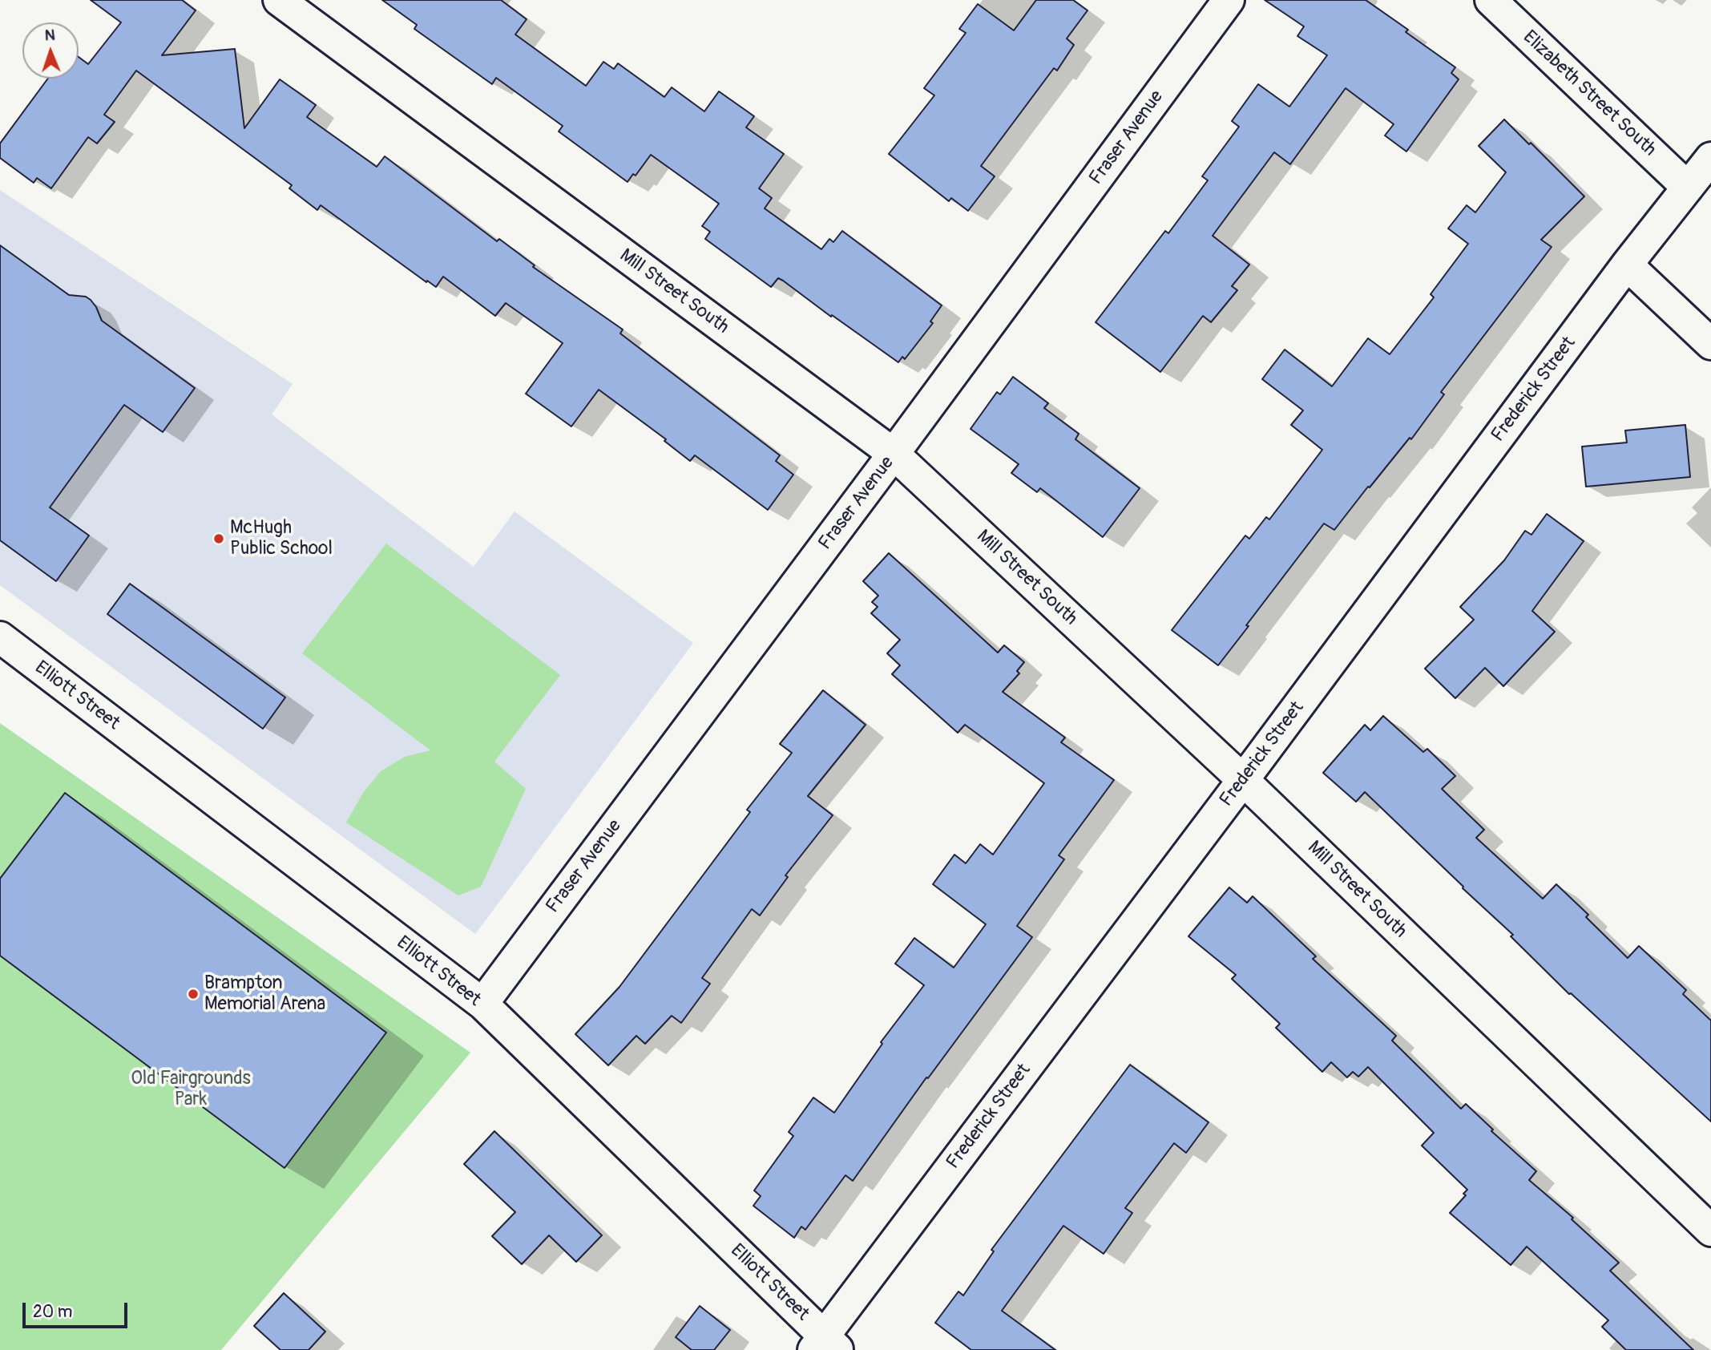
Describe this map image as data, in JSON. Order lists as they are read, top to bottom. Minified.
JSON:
{"streets":{"street":["Elizabeth Street South","Fraser Avenue","Mill Street South","Frederick Street","Elliott Street"]},"crossings":[["Elizabeth Street South","Frederick Street"],["Fraser Avenue","Mill Street South"],["Fraser Avenue","Elliott Street"],["Mill Street South","Frederick Street"],["Frederick Street","Elliott Street"]],"parks":["Old Fairgrounds Park"],"places":["McHugh Public School","Brampton Memorial Arena"],"scale_bar":"20 m","north":"top"}
